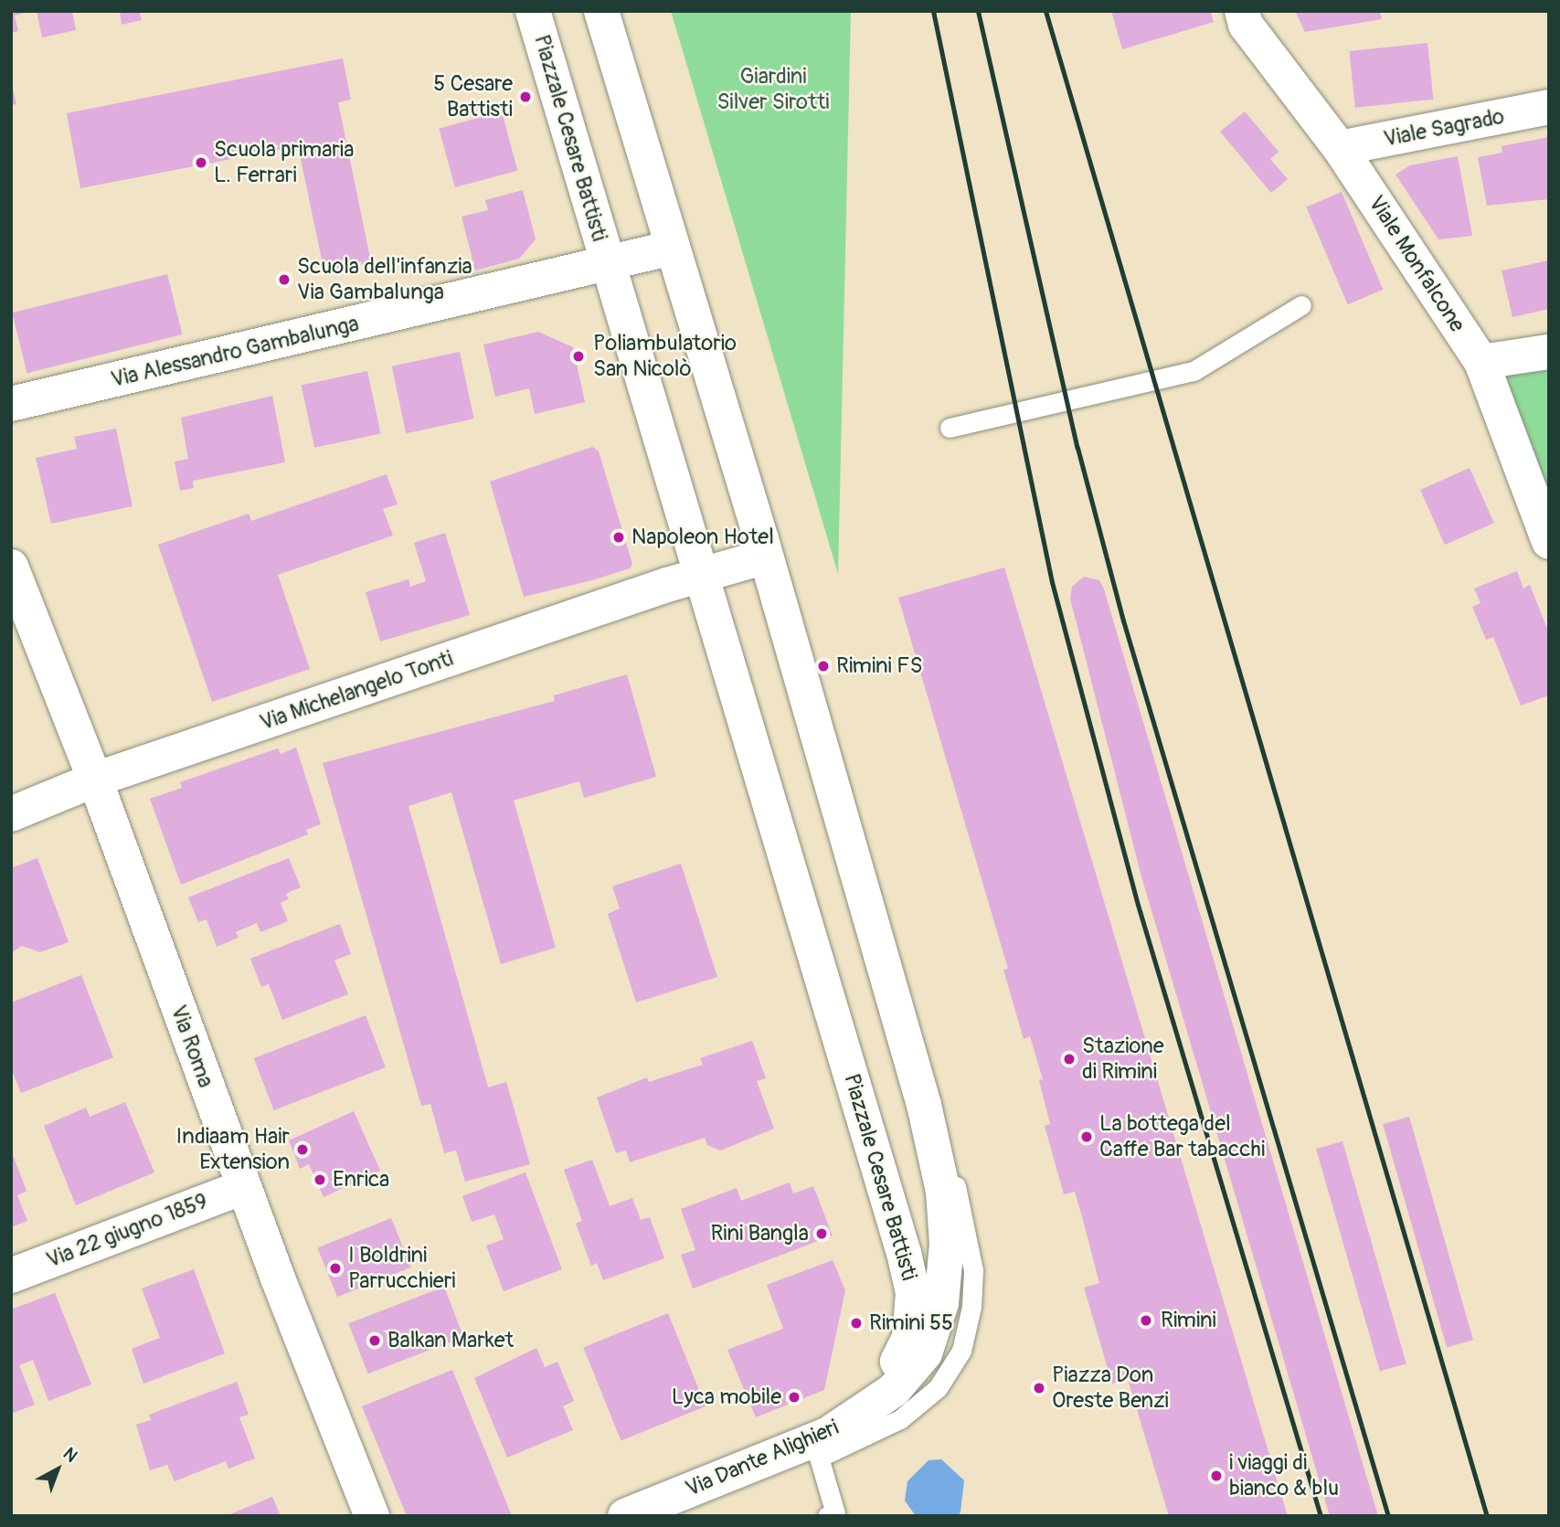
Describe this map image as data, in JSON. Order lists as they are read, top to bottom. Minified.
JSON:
{"streets":{"street":["Viale Sagrado","Piazzale Cesare Battisti","Viale Monfalcone","Via Alessandro Gambalunga","Via Michelangelo Tonti","Via Roma","Via 22 giugno 1859","Via Dante Alighieri"]},"crossings":[["Viale Sagrado","Viale Monfalcone"],["Piazzale Cesare Battisti","Via Alessandro Gambalunga"],["Piazzale Cesare Battisti","Via Michelangelo Tonti"],["Piazzale Cesare Battisti","Via Dante Alighieri"],["Via Michelangelo Tonti","Via Roma"],["Via Roma","Via 22 giugno 1859"]],"parks":["Giardini Silver Sirotti"],"places":["5 Cesare Battisti","Scuola primaria L. Ferrari","Scuola dell'infanzia Via Gambalunga","Poliambulatorio San Nicolò","Napoleon Hotel","Rimini FS","Stazione di Rimini","La bottega del Caffe Bar tabacchi","Indiaam Hair Extension","Enrica","Rini Bangla","I Boldrini Parrucchieri","Rimini","Rimini 55","Balkan Market","Piazza Don Oreste Benzi","Lyca mobile","i viaggi di bianco & blu"],"north":"top right"}
